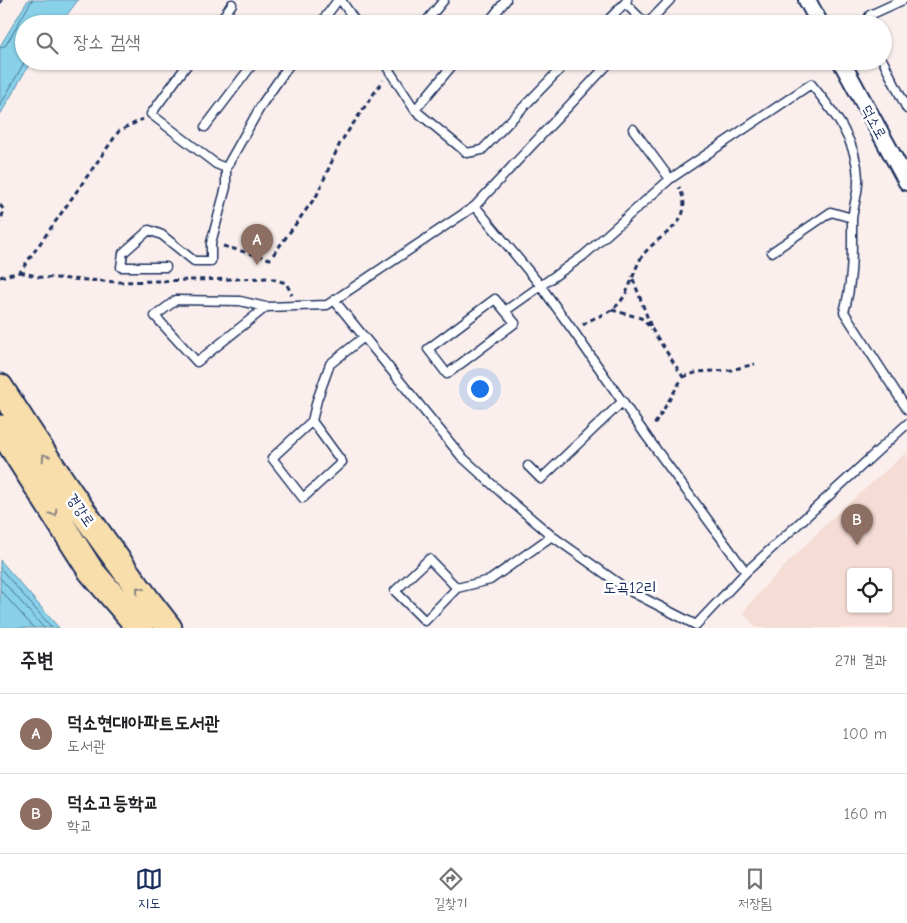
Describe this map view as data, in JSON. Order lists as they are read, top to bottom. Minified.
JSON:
{"streets":{"main road":["경강로"],"street":["덕소로"]},"districts":["도곡12리"],"page":{"search":"장소 검색","pins":["A","B"],"heading":["주변","2개 결과"],"list":[{"mark":"A","name":"덕소현대아파트도서관","note":"도서관","value":"100 m"},{"mark":"B","name":"덕소고등학교","note":"학교","value":"160 m"}],"nav":["지도","길찾기","저장됨"]}}
